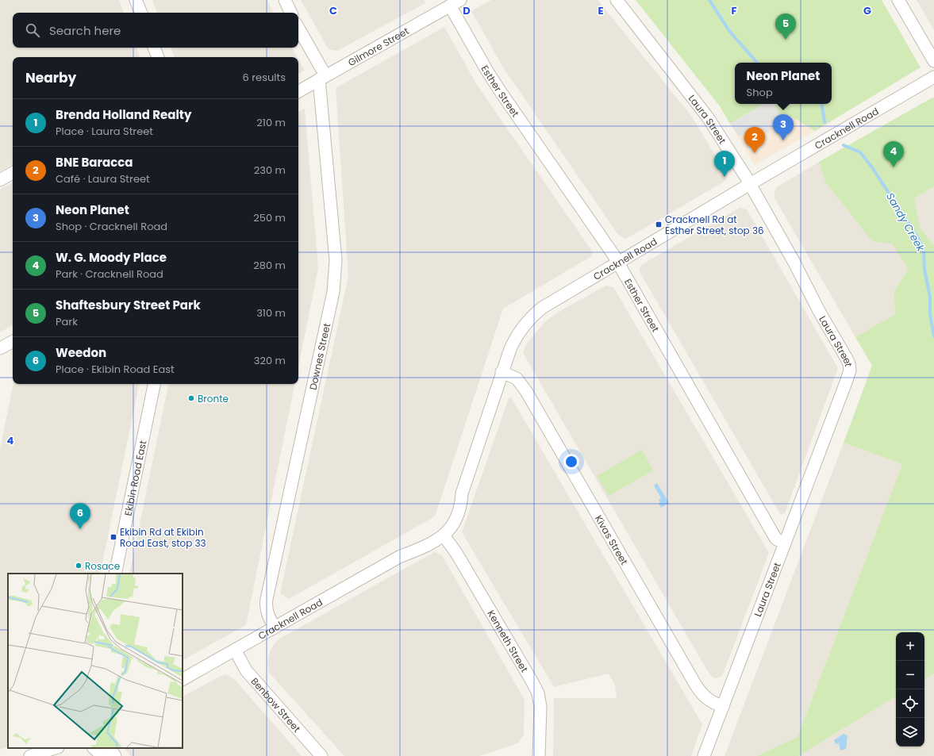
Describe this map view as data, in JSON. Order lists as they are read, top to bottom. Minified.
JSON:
{"streets":{"street":["Gilmore Street","Esther Street","Laura Street","Cracknell Road","Downes Street","Ekibin Road East","Kivas Street","Kenneth Street","Benbow Street"]},"crossings":[["Gilmore Street","Esther Street"],["Gilmore Street","Downes Street"],["Esther Street","Laura Street"],["Esther Street","Cracknell Road"],["Laura Street","Cracknell Road"],["Laura Street","Kivas Street"],["Cracknell Road","Downes Street"],["Cracknell Road","Kivas Street"],["Cracknell Road","Kenneth Street"],["Cracknell Road","Benbow Street"]],"water":["Sandy Creek"],"places":{"transit":["Cracknell Rd at Esther Street, stop 36","Ekibin Rd at Ekibin Road East, stop 33"],"other":["Bronte","Rosace"]},"page":{"search":"Search here","pins":["5","3","2","4","1","6"],"heading":["Nearby","6 results"],"popup":["Neon Planet","Shop"],"list":[{"mark":"1","name":"Brenda Holland Realty","note":"Place · Laura Street","value":"210 m"},{"mark":"2","name":"BNE Baracca","note":"Café · Laura Street","value":"230 m"},{"mark":"3","name":"Neon Planet","note":"Shop · Cracknell Road","value":"250 m"},{"mark":"4","name":"W. G. Moody Place","note":"Park · Cracknell Road","value":"280 m"},{"mark":"5","name":"Shaftesbury Street Park","note":"Park","value":"310 m"},{"mark":"6","name":"Weedon","note":"Place · Ekibin Road East","value":"320 m"}],"map_buttons":["+","−"]},"grid":{"columns":["C","D","E","F","G"],"rows":["4"]}}
